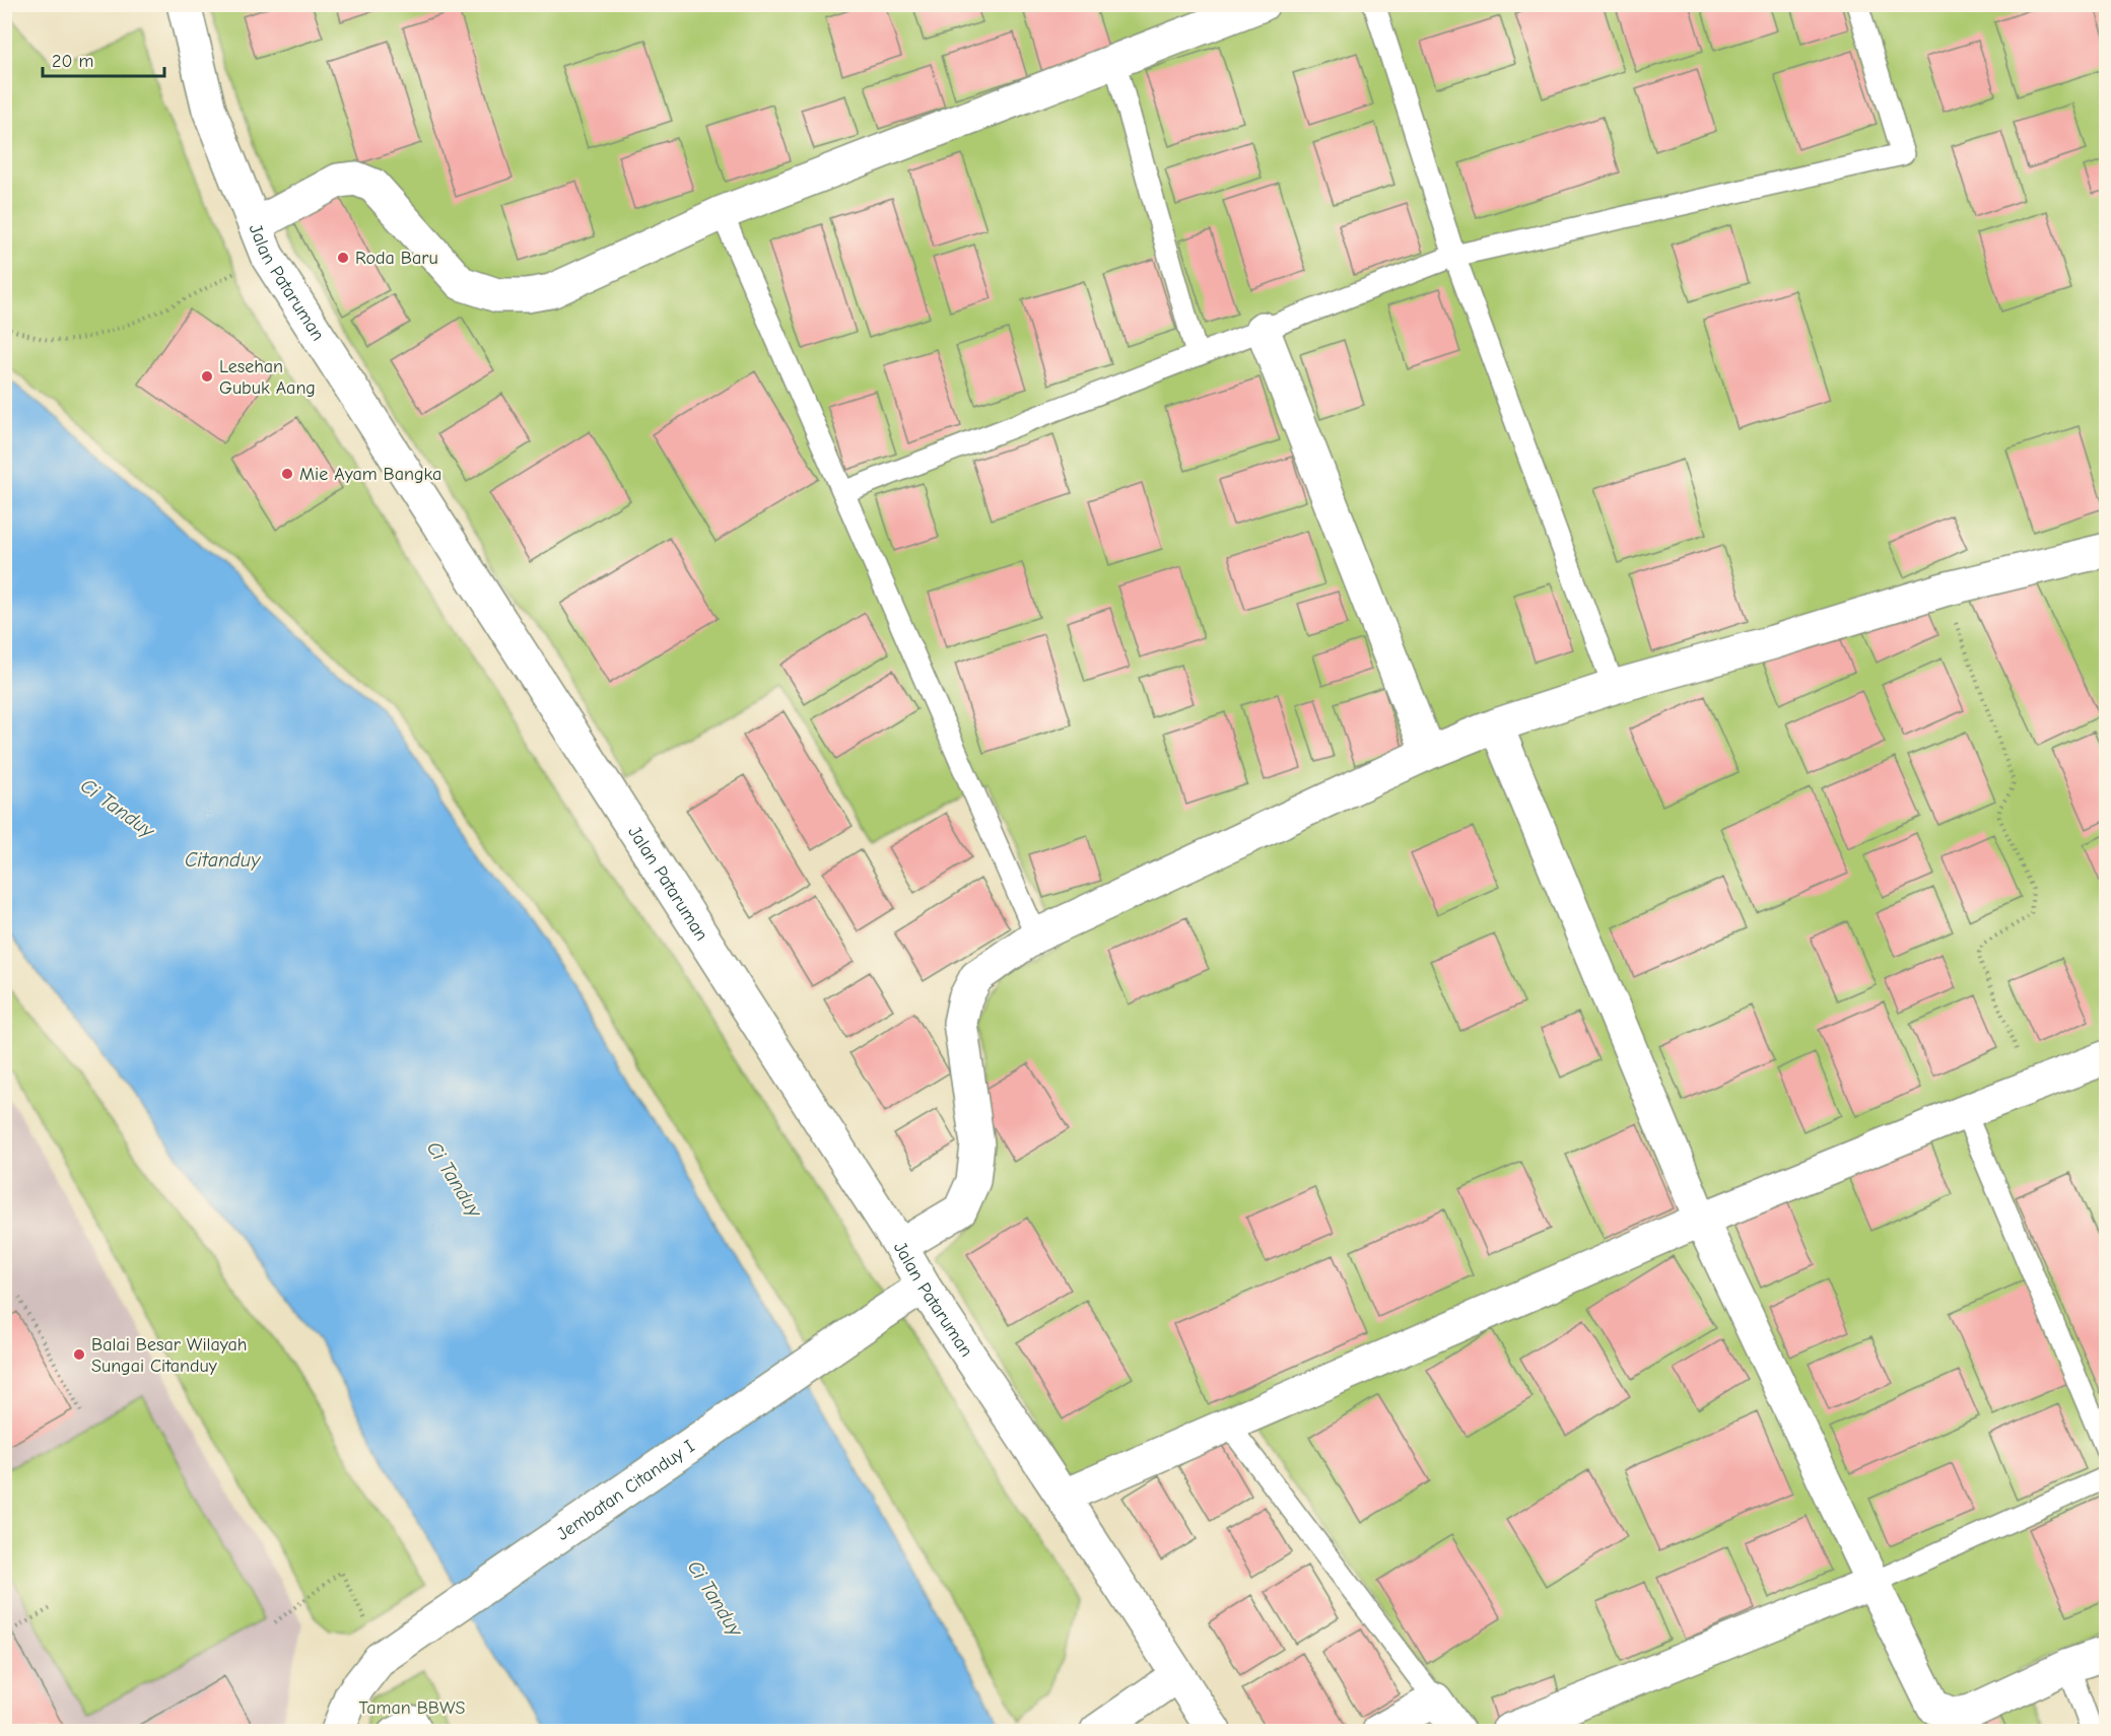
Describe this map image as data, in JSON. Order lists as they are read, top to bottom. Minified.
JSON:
{"streets":{"street":["Jalan Pataruman","Jembatan Citanduy I"]},"crossings":[["Jalan Pataruman","Jembatan Citanduy I"]],"water":["Ci Tanduy","Citanduy"],"parks":["Taman BBWS"],"places":["Roda Baru","Lesehan Gubuk Aang","Mie Ayam Bangka","Balai Besar Wilayah Sungai Citanduy"],"scale_bar":"20 m"}
